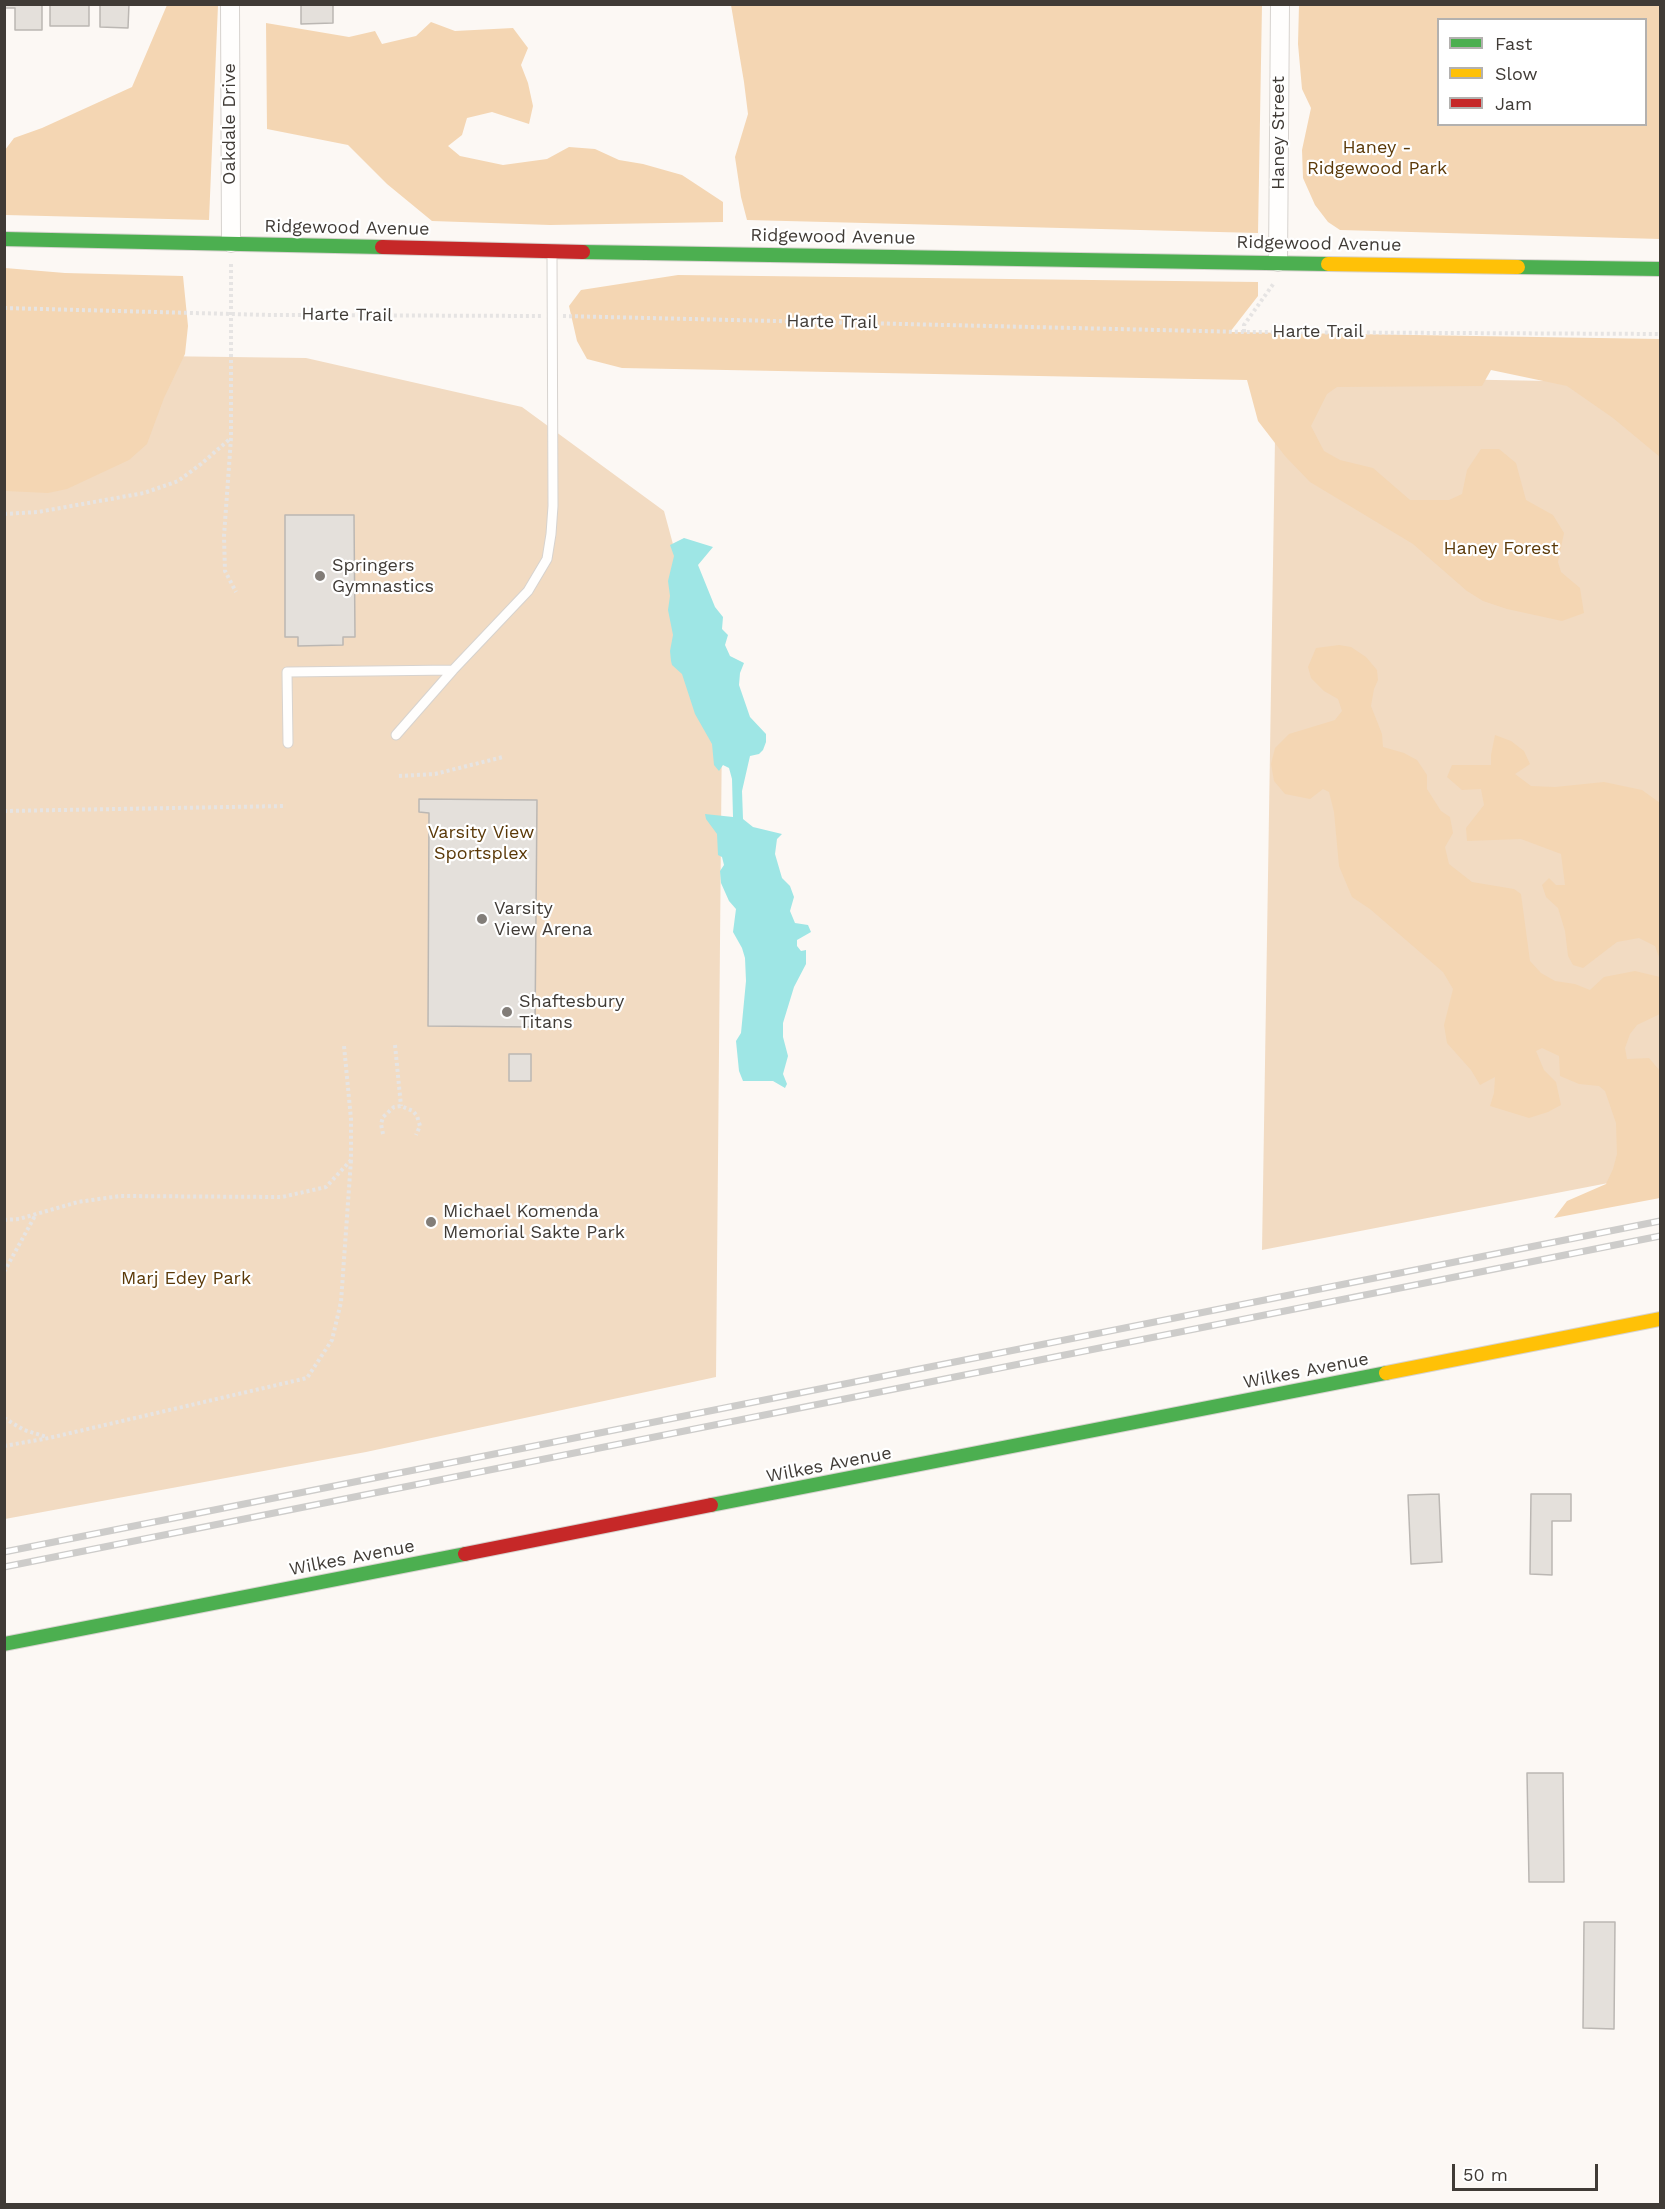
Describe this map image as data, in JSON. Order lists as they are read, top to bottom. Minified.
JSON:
{"streets":{"main road":["Ridgewood Avenue","Wilkes Avenue"],"street":["Oakdale Drive","Haney Street"],"path":["Harte Trail"]},"crossings":[["Oakdale Drive","Ridgewood Avenue"],["Haney Street","Ridgewood Avenue"]],"parks":["Haney - Ridgewood Park","Haney Forest","Varsity View Sportsplex","Marj Edey Park"],"places":["Springers Gymnastics","Varsity View Arena","Shaftesbury Titans","Michael Komenda Memorial Sakte Park"],"legend":["Fast","Slow","Jam"],"scale_bar":"50 m"}
